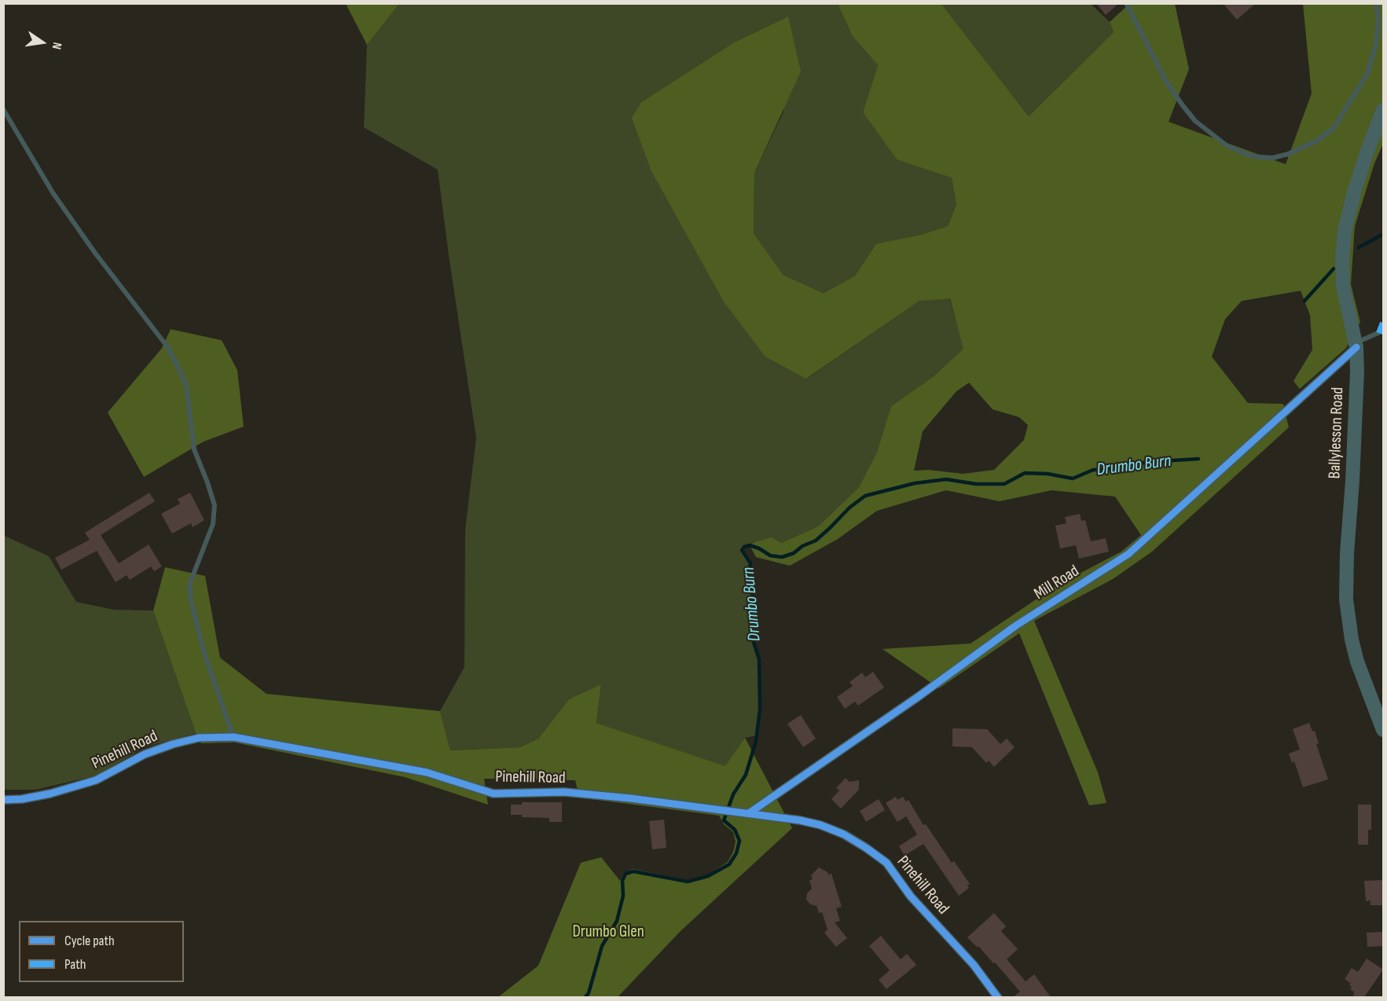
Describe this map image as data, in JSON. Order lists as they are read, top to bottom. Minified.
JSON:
{"streets":{"main road":["Ballylesson Road"],"street":["Mill Road","Pinehill Road"]},"crossings":[["Ballylesson Road","Mill Road"],["Mill Road","Pinehill Road"]],"water":["Drumbo Burn"],"parks":["Drumbo Glen"],"legend":["Cycle path","Path"],"north":"right"}
